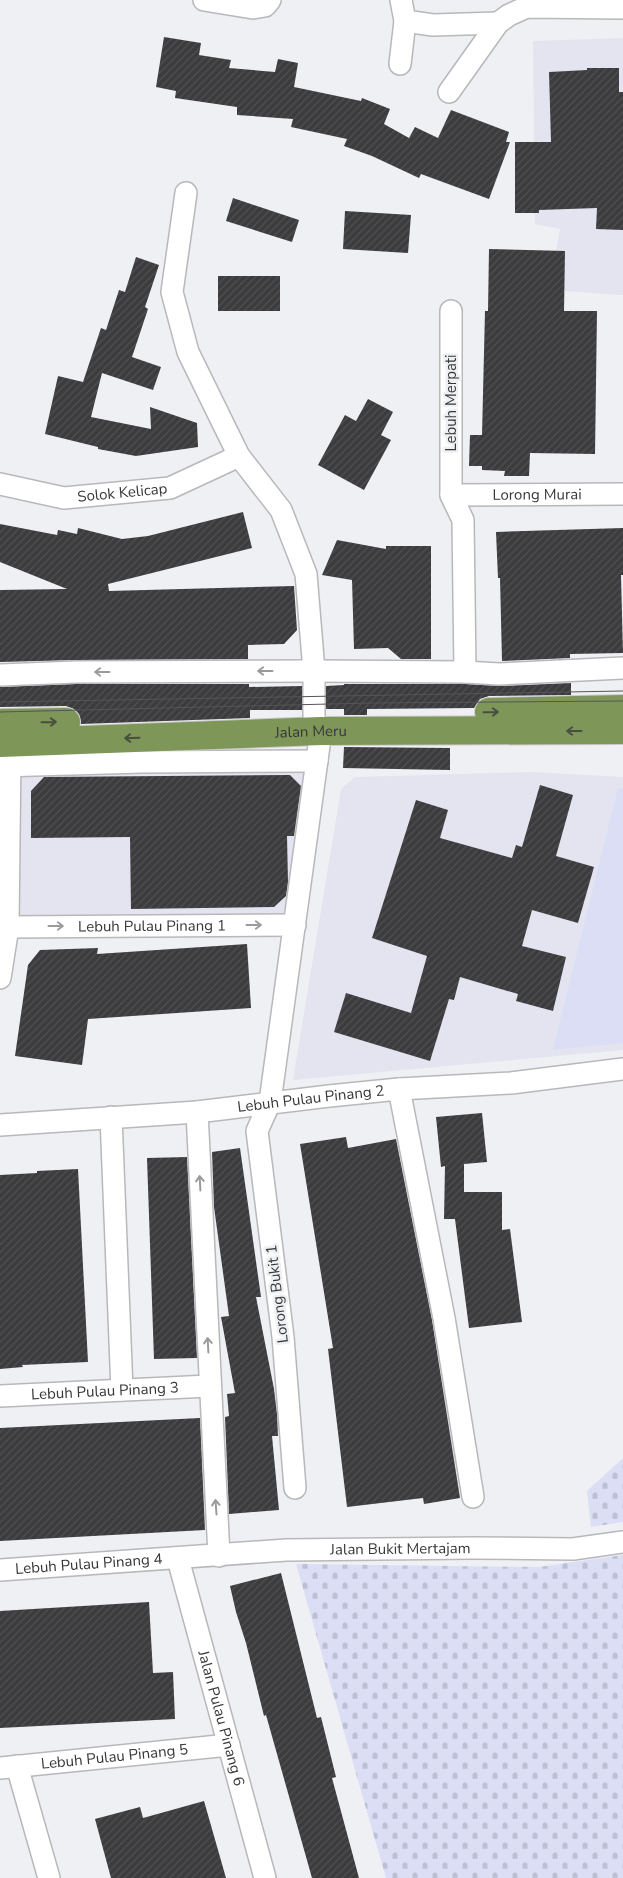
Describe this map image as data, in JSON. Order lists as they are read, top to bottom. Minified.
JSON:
{"streets":{"highway":["Jalan Meru"],"street":["Lebuh Merpati","Solok Kelicap","Lorong Murai","Lebuh Pulau Pinang 1","Lebuh Pulau Pinang 2","Lorong Bukit 1","Lebuh Pulau Pinang 3","Jalan Bukit Mertajam","Lebuh Pulau Pinang 4","Jalan Pulau Pinang 6","Lebuh Pulau Pinang 5"]},"crossings":[["Lebuh Merpati","Lorong Murai"],["Solok Kelicap","Lorong Bukit 1"],["Jalan Meru","Lorong Bukit 1"],["Lebuh Pulau Pinang 1","Lorong Bukit 1"],["Lebuh Pulau Pinang 2","Lorong Bukit 1"],["Jalan Bukit Mertajam","Lebuh Pulau Pinang 4"],["Jalan Bukit Mertajam","Jalan Pulau Pinang 6"],["Lebuh Pulau Pinang 4","Jalan Pulau Pinang 6"],["Jalan Pulau Pinang 6","Lebuh Pulau Pinang 5"]]}
